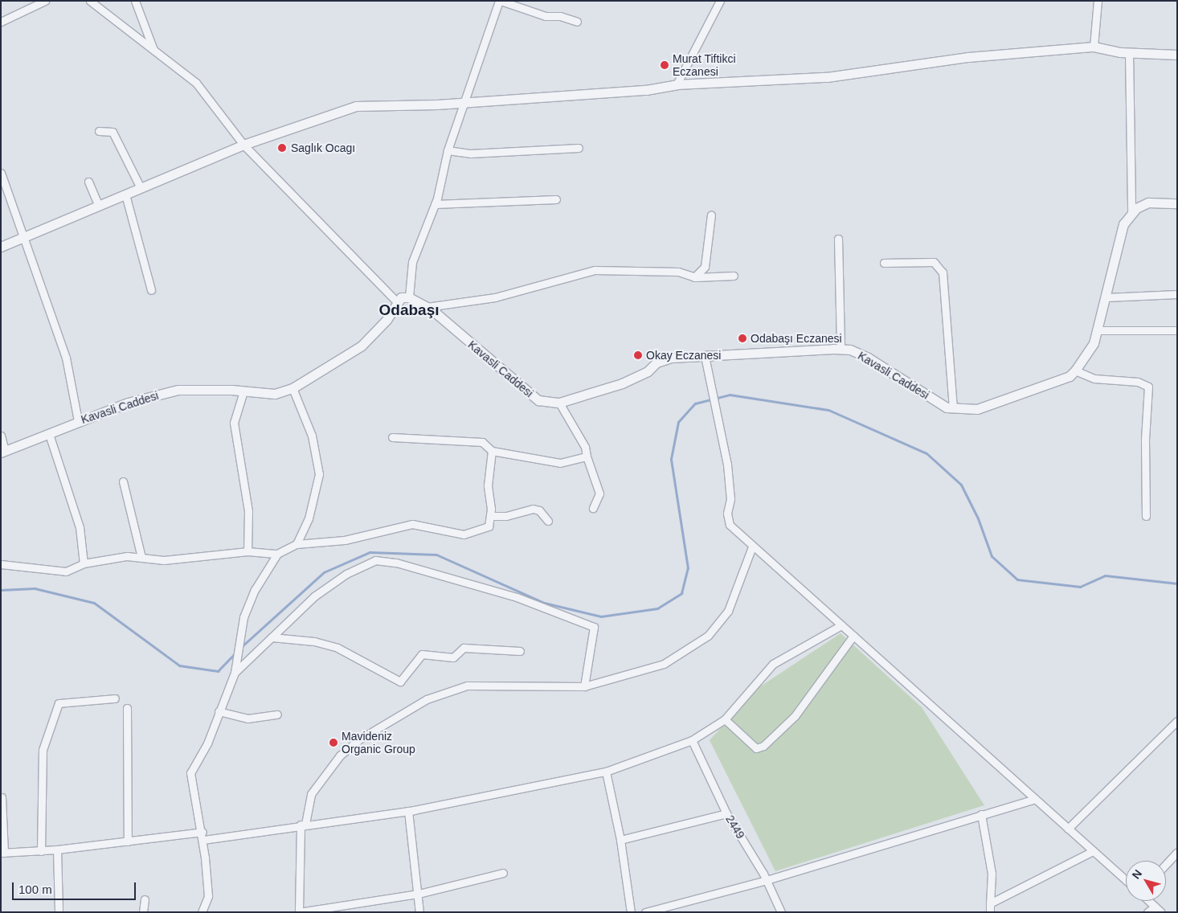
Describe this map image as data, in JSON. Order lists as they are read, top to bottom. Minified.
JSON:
{"streets":{"street":["Kavasli Caddesi","2449"]},"districts":["Odabaşı"],"places":["Murat Tiftikci Eczanesi","Saglık Ocagı","Odabaşı Eczanesi","Okay Eczanesi","Mavideniz Organic Group"],"scale_bar":"100 m","north":"top left"}
